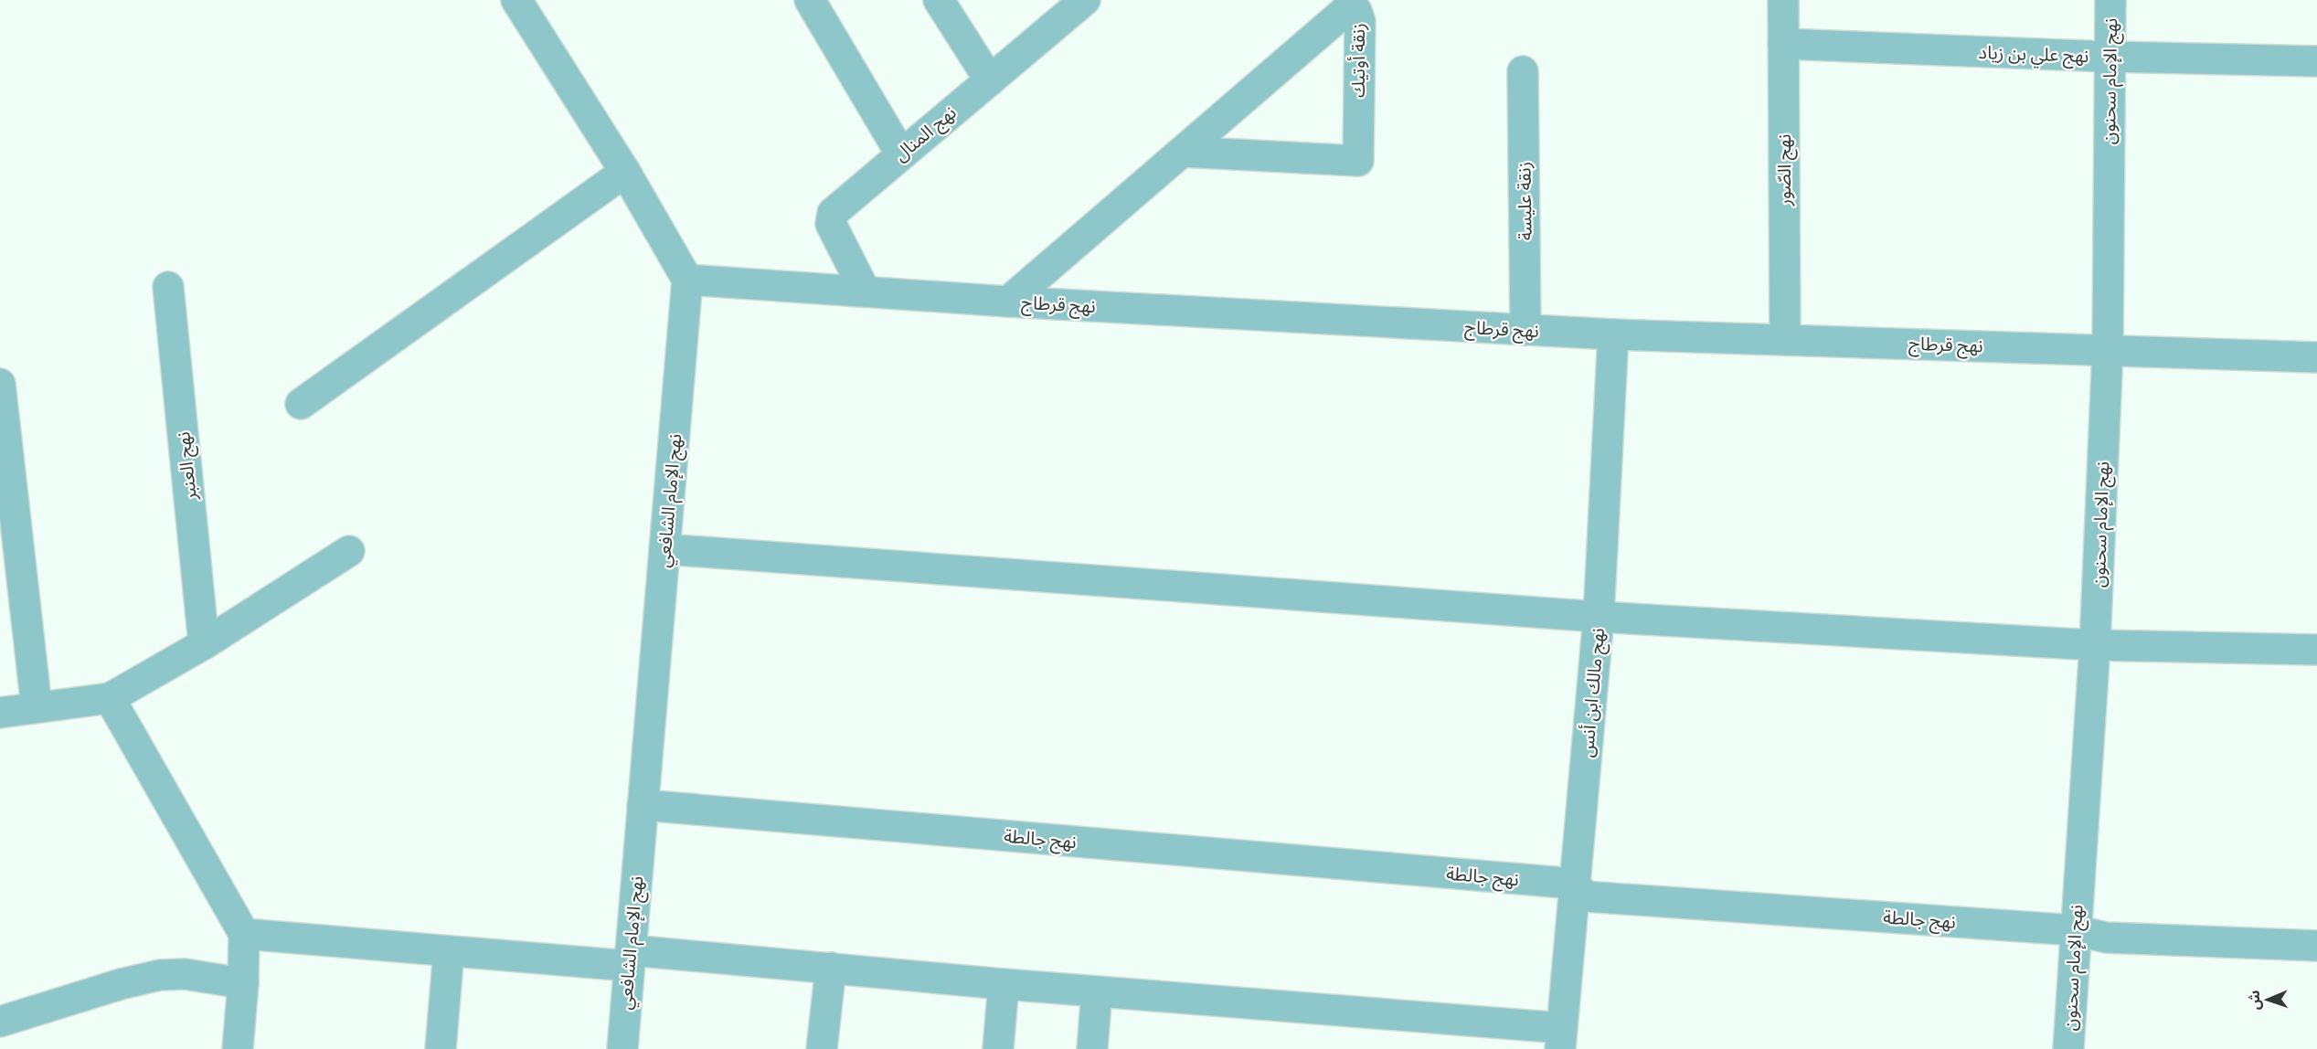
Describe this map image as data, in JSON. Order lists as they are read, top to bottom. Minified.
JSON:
{"streets":{"street":["نهج علي بن زياد","زنقة أوتيك","نهج الإمام سحنون","نهج المنال","نهج الصّور","زنقة عليسة","نهج قرطاج","نهج العنبر","نهج الإمام الشافعي","نهج مالك ابن أنس","نهج جالطة"]},"crossings":[["نهج علي بن زياد","نهج الإمام سحنون"],["نهج علي بن زياد","نهج الصّور"],["زنقة أوتيك","نهج قرطاج"],["نهج الإمام سحنون","نهج قرطاج"],["نهج الإمام سحنون","نهج جالطة"],["نهج المنال","نهج قرطاج"],["نهج الصّور","نهج قرطاج"],["زنقة عليسة","نهج قرطاج"],["نهج قرطاج","نهج الإمام الشافعي"],["نهج قرطاج","نهج مالك ابن أنس"],["نهج الإمام الشافعي","نهج جالطة"],["نهج مالك ابن أنس","نهج جالطة"]],"north":"left"}
